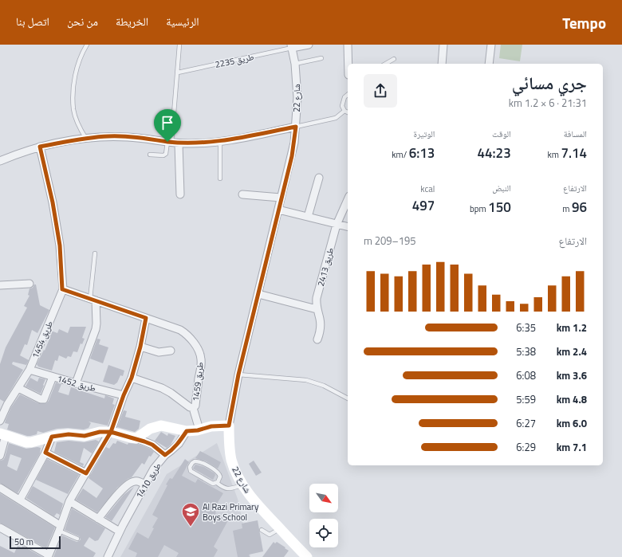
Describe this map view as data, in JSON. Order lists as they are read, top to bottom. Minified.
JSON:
{"streets":{"street":["شارع 22","طريق 2413","طريق 1454","طريق 1459","طريق 1452","طريق 1410"],"lane":["طريق 2235"]},"crossings":[["طريق 2235","شارع 22"],["طريق 1454","طريق 1459"],["طريق 1454","طريق 1452"]],"places":{"school or university":["Al Razi Primary Boys School"]},"scale_bar":"50 m","north":"bottom right","page":{"header":"Tempo","nav":["الرئيسية","الخريطة","من نحن","اتصل بنا"],"heading":["جري مسائي","21:31 · 6 × 1.2 km"],"stats":[["المسافة","7.14 km"],["الوقت","44:23"],["الوتيرة","6:13 /km"],["الارتفاع","96 m"],["النبض","150 bpm"],["kcal","497"]],"chart":["الارتفاع","195–209 m"],"list":[{"name":"1.2 km","note":"6:35"},{"name":"2.4 km","note":"5:38"},{"name":"3.6 km","note":"6:08"},{"name":"4.8 km","note":"5:59"},{"name":"6.0 km","note":"6:27"},{"name":"7.1 km","note":"6:29"}],"scale":"50 m"}}
